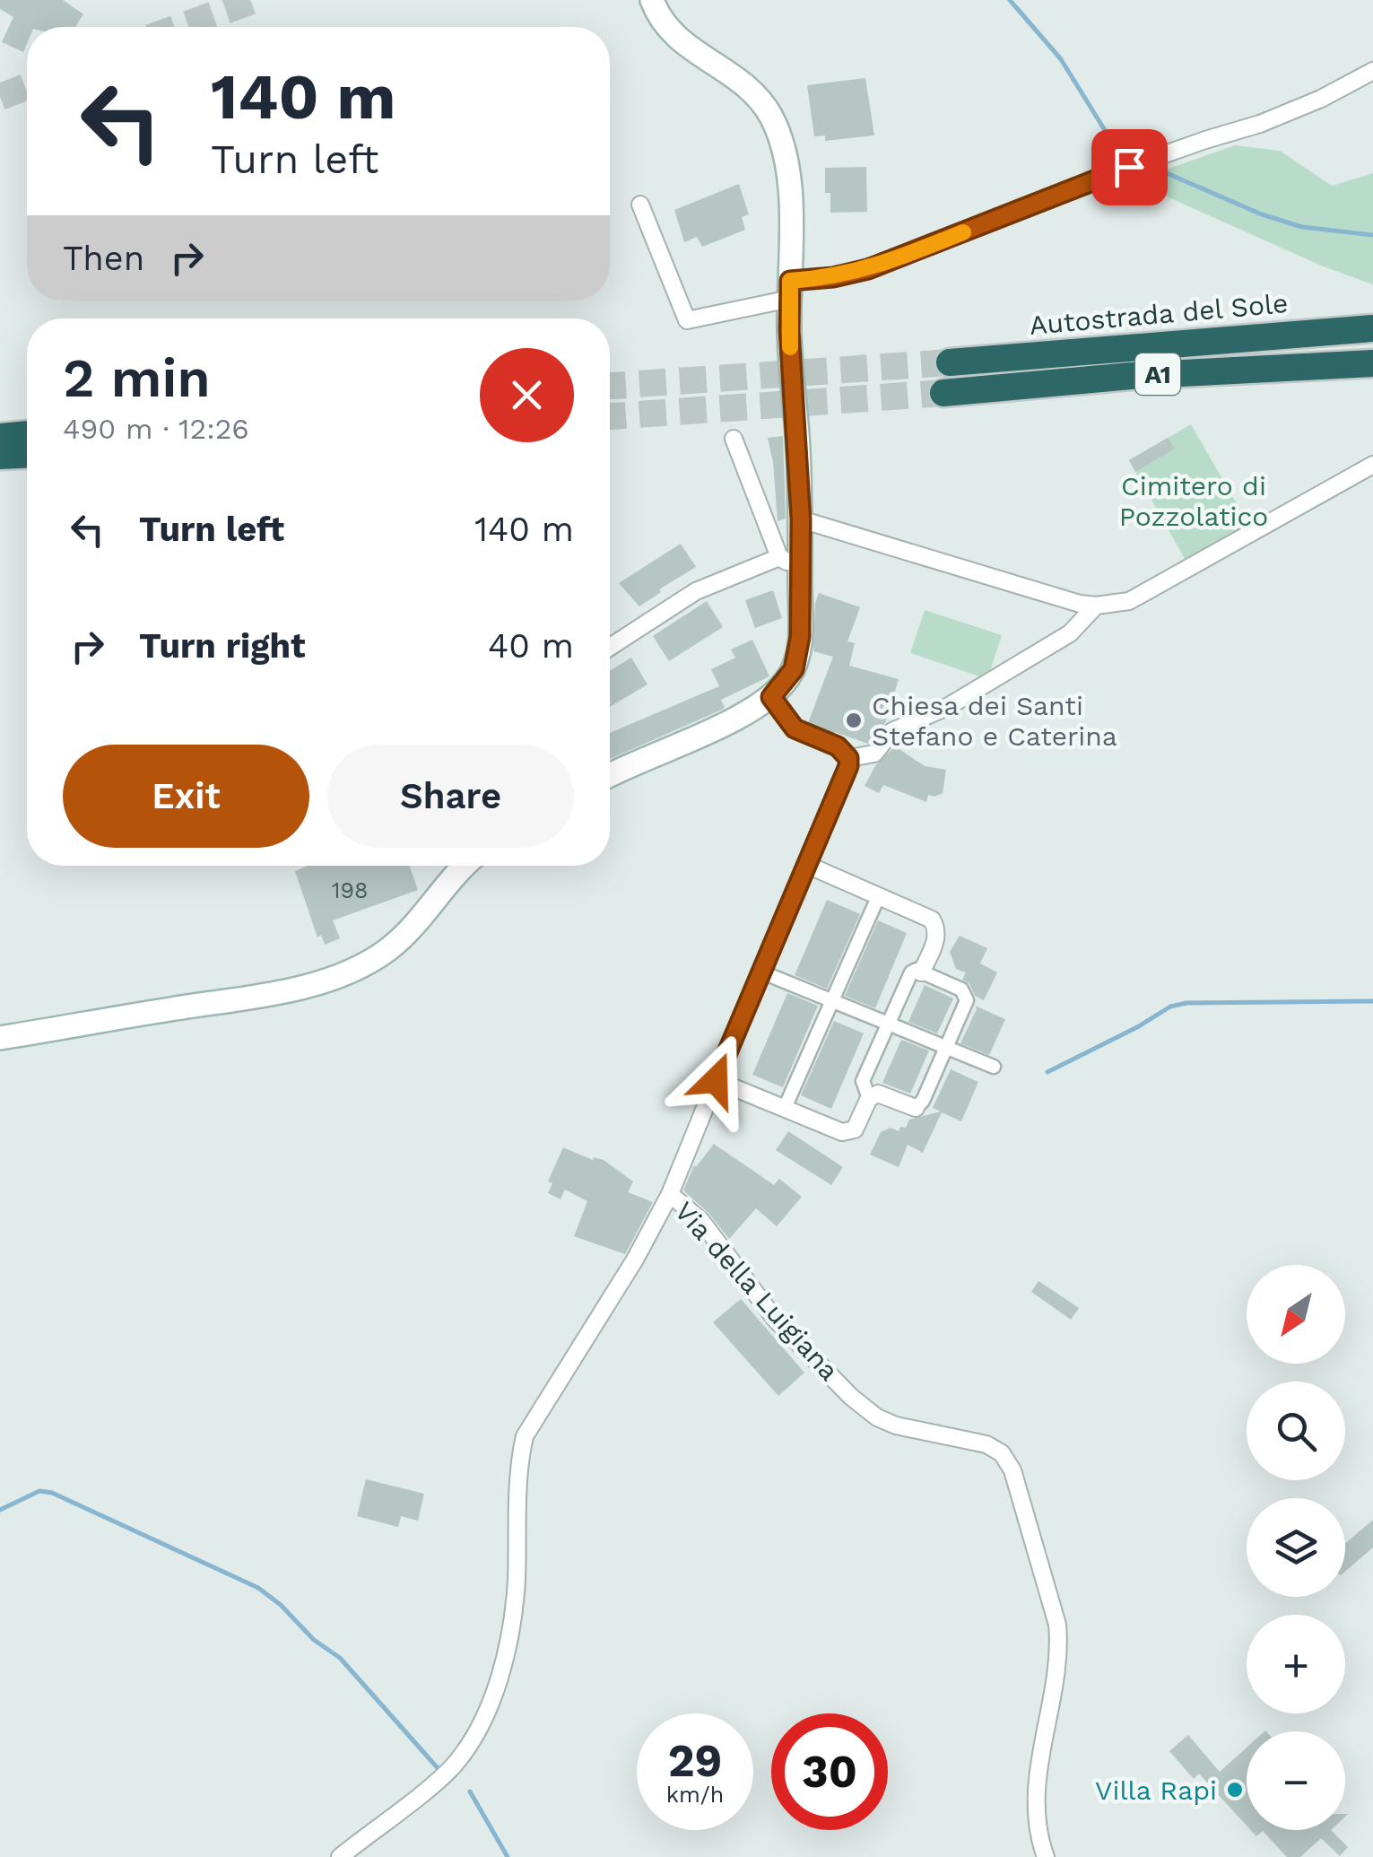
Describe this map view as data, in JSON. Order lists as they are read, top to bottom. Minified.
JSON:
{"streets":{"highway":["Autostrada del Sole","A1"],"street":["Via della Luigiana"]},"parks":["Cimitero di Pozzolatico"],"places":["Chiesa dei Santi Stefano e Caterina","Villa Rapi"],"house_numbers":["198"],"north":"bottom left","page":{"turn":["140 m","Turn left"],"then":"Then","heading":["2 min","490 m · 12:26"],"list":[{"name":"Turn left","value":"140 m"},{"name":"Turn right","value":"40 m"}],"buttons":["Exit","Share"],"map_buttons":["+","−"],"speed":"29 km/h","limit":"30"}}
